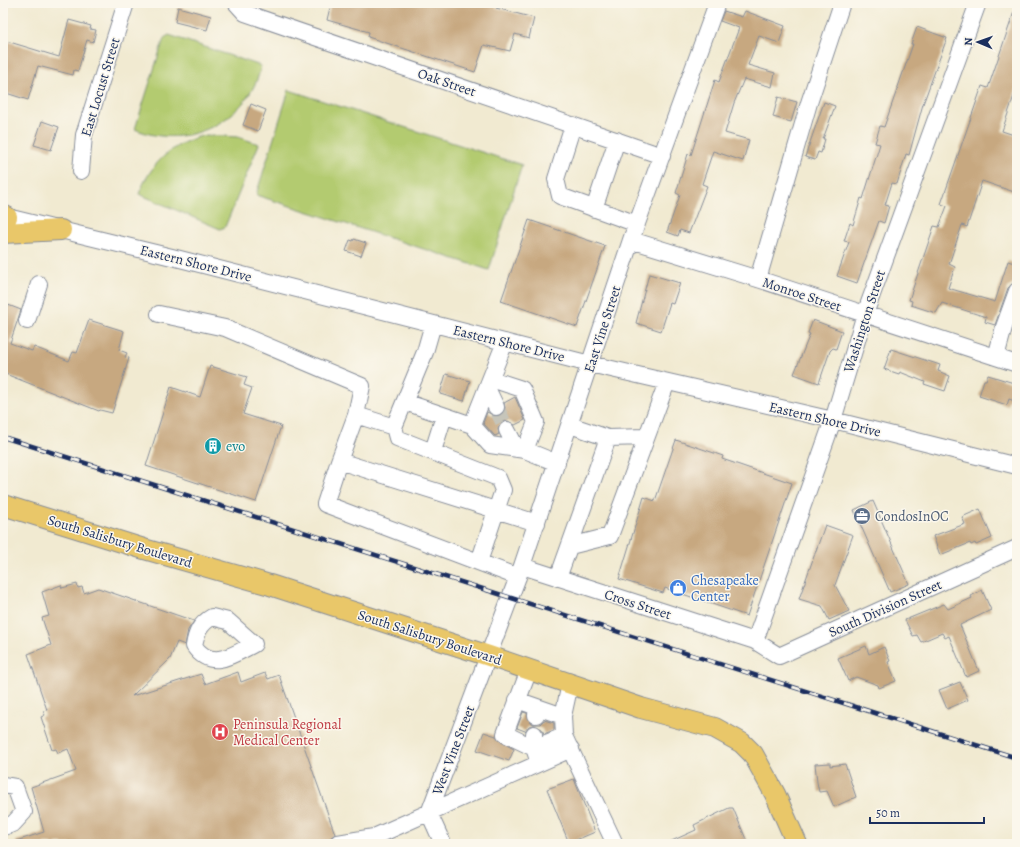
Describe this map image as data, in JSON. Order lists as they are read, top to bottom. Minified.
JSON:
{"streets":{"main road":["South Salisbury Boulevard"],"street":["Oak Street","East Locust Street","Eastern Shore Drive","Monroe Street","Washington Street","East Vine Street","Cross Street","South Division Street","West Vine Street"]},"crossings":[["Oak Street","East Vine Street"],["Eastern Shore Drive","Washington Street"],["Eastern Shore Drive","East Vine Street"],["Monroe Street","Washington Street"],["Monroe Street","East Vine Street"],["Washington Street","Cross Street"],["Washington Street","South Division Street"],["East Vine Street","South Salisbury Boulevard"],["East Vine Street","Cross Street"],["East Vine Street","West Vine Street"],["South Salisbury Boulevard","West Vine Street"],["Cross Street","South Division Street"]],"places":{"building":["evo"],"office":["CondosInOC"],"shop":["Chesapeake Center"],"hospital":["Peninsula Regional Medical Center"]},"scale_bar":"50 m","north":"left"}
